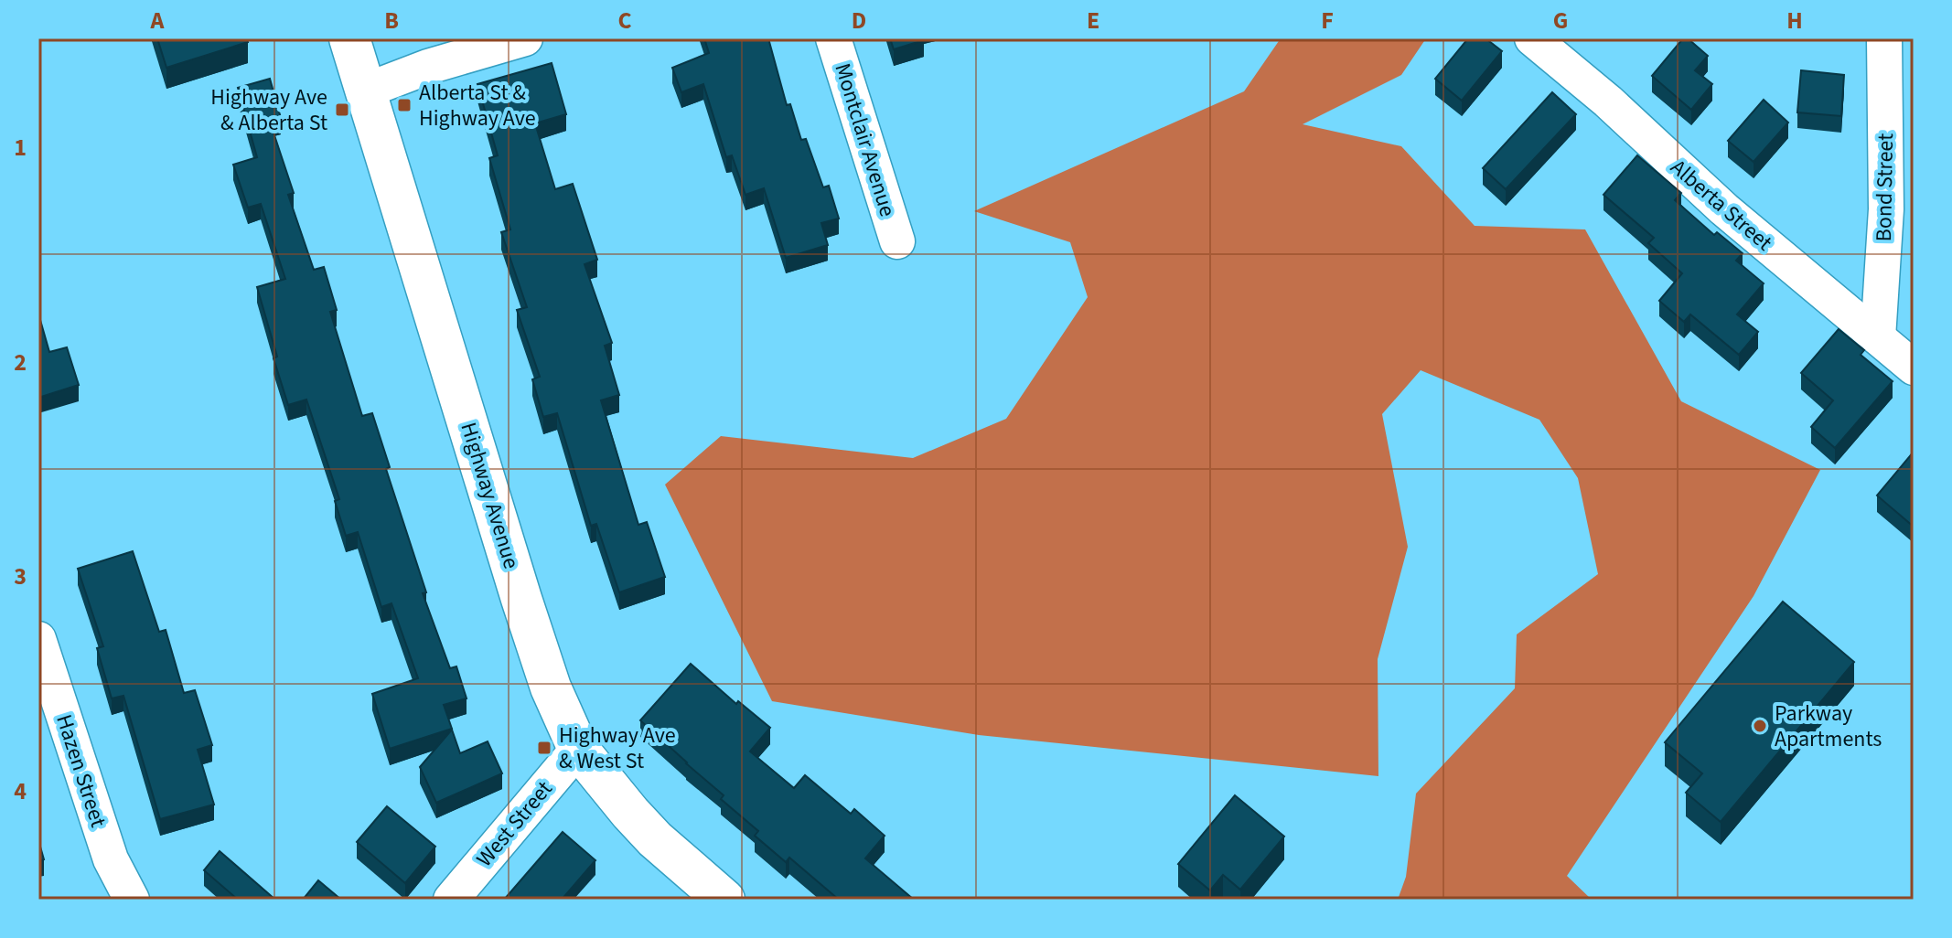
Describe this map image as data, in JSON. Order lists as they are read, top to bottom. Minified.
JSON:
{"streets":{"main road":["Highway Avenue"],"street":["Montclair Avenue","Bond Street","Alberta Street","Hazen Street","West Street"]},"crossings":[["Bond Street","Alberta Street"],["Highway Avenue","West Street"]],"places":{"transit":["Alberta St & Highway Ave","Highway Ave & Alberta St","Highway Ave & West St"],"other":["Parkway Apartments"]},"grid":{"columns":["A","B","C","D","E","F","G","H"],"rows":["1","2","3","4"]}}
